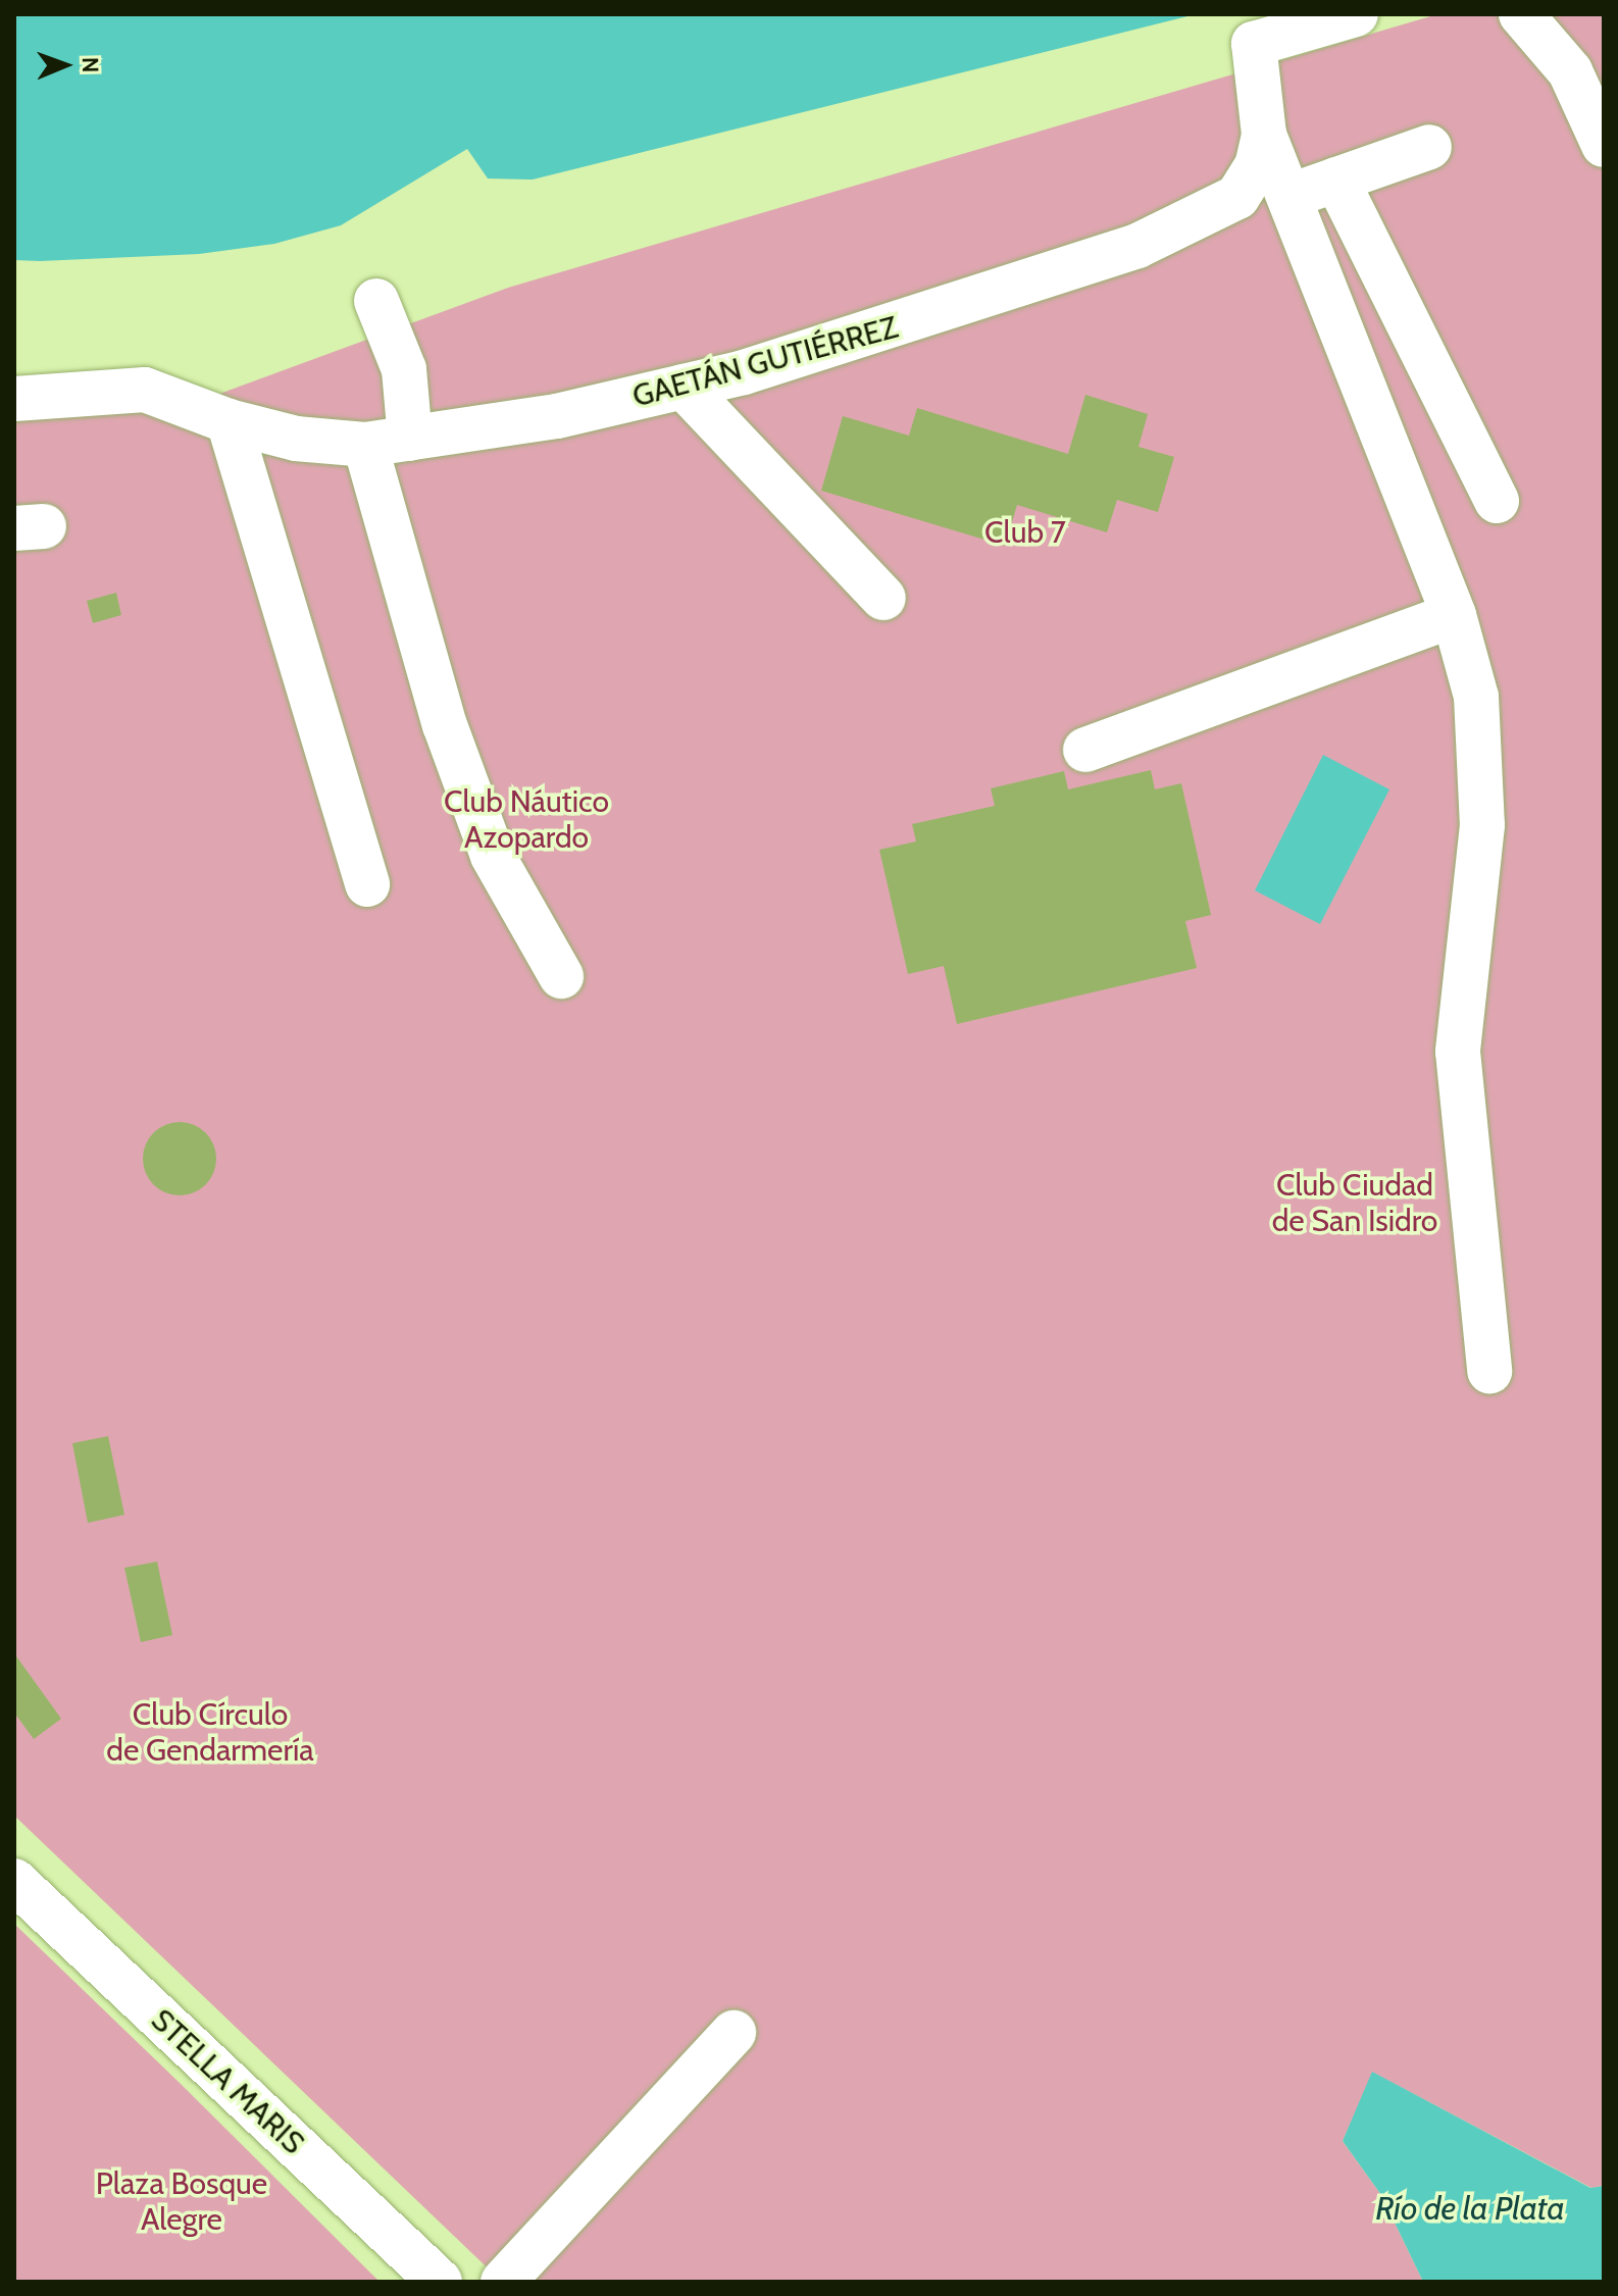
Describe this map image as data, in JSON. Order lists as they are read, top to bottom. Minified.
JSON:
{"streets":{"street":["GAETÁN GUTIÉRREZ","STELLA MARIS"]},"water":["Río de la Plata"],"parks":["Club 7","Club Náutico Azopardo","Club Ciudad de San Isidro","Club Círculo de Gendarmería","Plaza Bosque Alegre"],"north":"right"}
